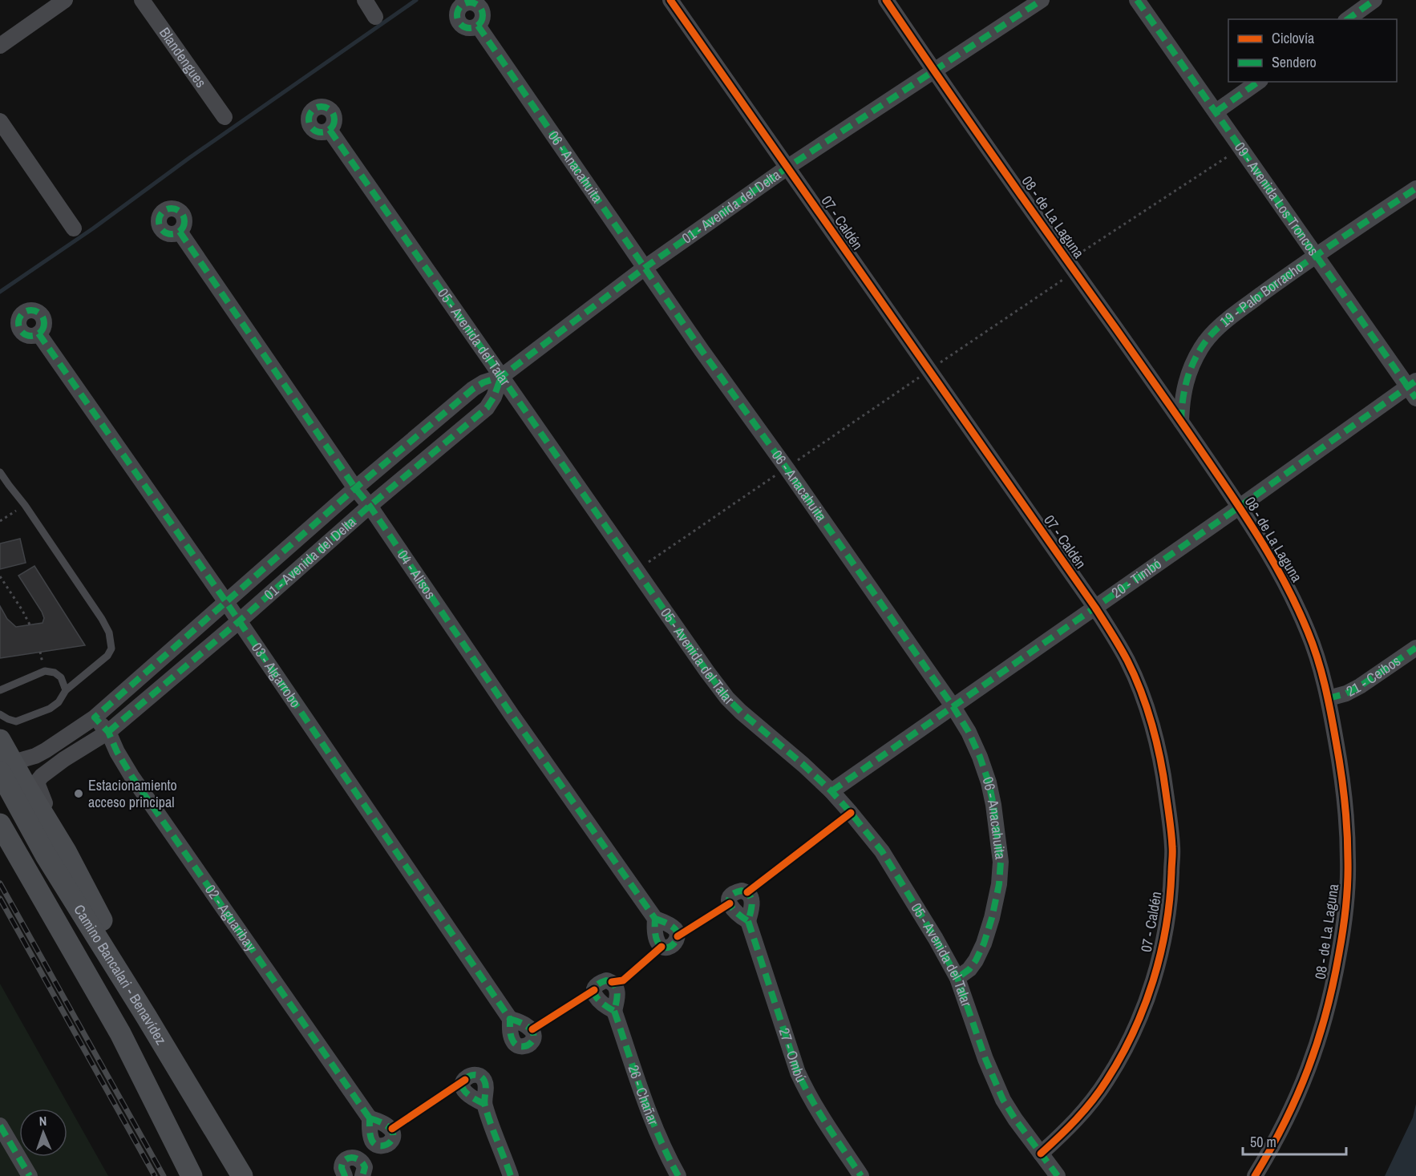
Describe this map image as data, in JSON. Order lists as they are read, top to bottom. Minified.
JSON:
{"streets":{"main road":["Camino Bancalari - Benavídez"],"street":["Blandengues","06 - Anacahuita","09 - Avenida Los Troncos","01 - Avenida del Delta","08 - de La Laguna","07 - Caldén","19 - Palo Borracho","05 - Avenida del Talar","04 - Alisos","20 - Timbó","03 - Algarrobo","21 - Ceibos","02 - Aguaribay","27 - Ombú","26 - Chañar"]},"crossings":[["06 - Anacahuita","01 - Avenida del Delta"],["06 - Anacahuita","05 - Avenida del Talar"],["06 - Anacahuita","20 - Timbó"],["09 - Avenida Los Troncos","19 - Palo Borracho"],["09 - Avenida Los Troncos","20 - Timbó"],["01 - Avenida del Delta","08 - de La Laguna"],["01 - Avenida del Delta","07 - Caldén"],["01 - Avenida del Delta","05 - Avenida del Talar"],["01 - Avenida del Delta","04 - Alisos"],["01 - Avenida del Delta","03 - Algarrobo"],["01 - Avenida del Delta","02 - Aguaribay"],["01 - Avenida del Delta","Camino Bancalari - Benavídez"],["08 - de La Laguna","19 - Palo Borracho"],["08 - de La Laguna","20 - Timbó"],["08 - de La Laguna","21 - Ceibos"],["07 - Caldén","05 - Avenida del Talar"],["07 - Caldén","20 - Timbó"],["05 - Avenida del Talar","20 - Timbó"]],"places":["Estacionamiento acceso principal"],"legend":["Ciclovía","Sendero"],"scale_bar":"50 m","north":"top"}
